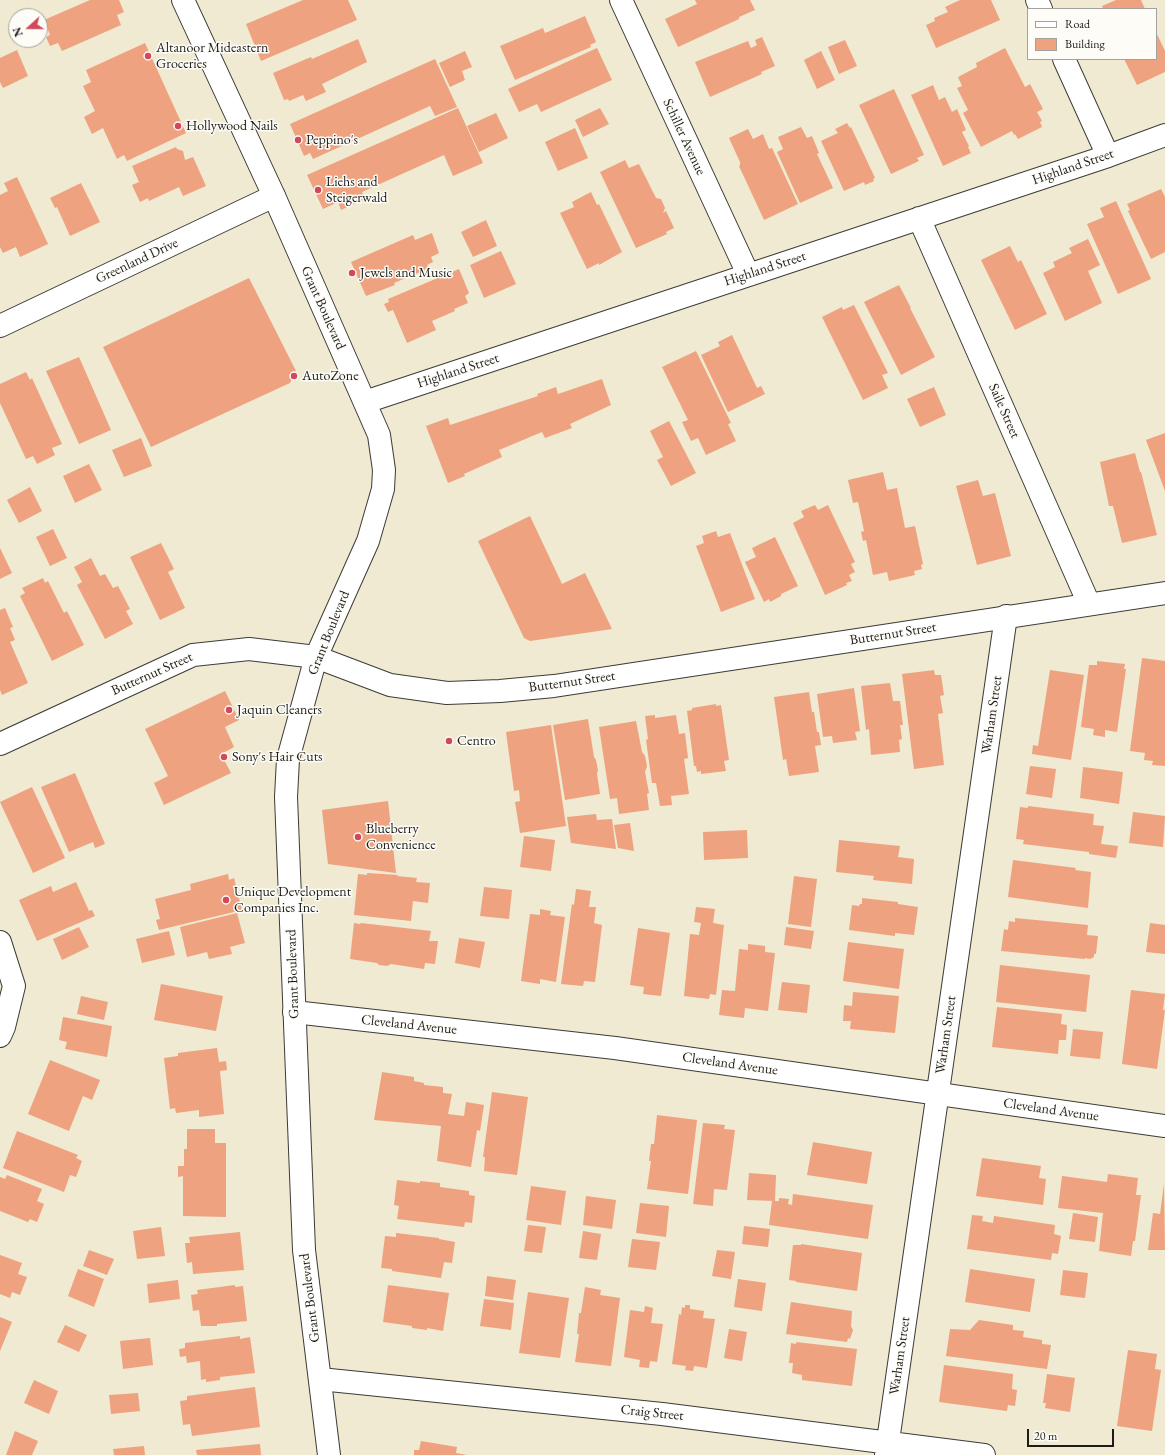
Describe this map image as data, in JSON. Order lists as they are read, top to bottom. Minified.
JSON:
{"streets":{"street":["Schiller Avenue","Highland Street","Greenland Drive","Grant Boulevard","Saile Street","Butternut Street","Warham Street","Cleveland Avenue","Craig Street"]},"crossings":[["Schiller Avenue","Highland Street"],["Highland Street","Grant Boulevard"],["Highland Street","Saile Street"],["Greenland Drive","Grant Boulevard"],["Grant Boulevard","Butternut Street"],["Grant Boulevard","Cleveland Avenue"],["Grant Boulevard","Craig Street"],["Saile Street","Butternut Street"],["Butternut Street","Warham Street"],["Warham Street","Cleveland Avenue"],["Warham Street","Craig Street"]],"places":["Altanoor Mideastern Groceries","Hollywood Nails","Peppino's","Liehs and Steigerwald","Jewels and Music","AutoZone","Jaquin Cleaners","Centro","Sony's Hair Cuts","Blueberry Convenience","Unique Development Companies Inc."],"legend":["Road","Building"],"scale_bar":"20 m","north":"left"}
